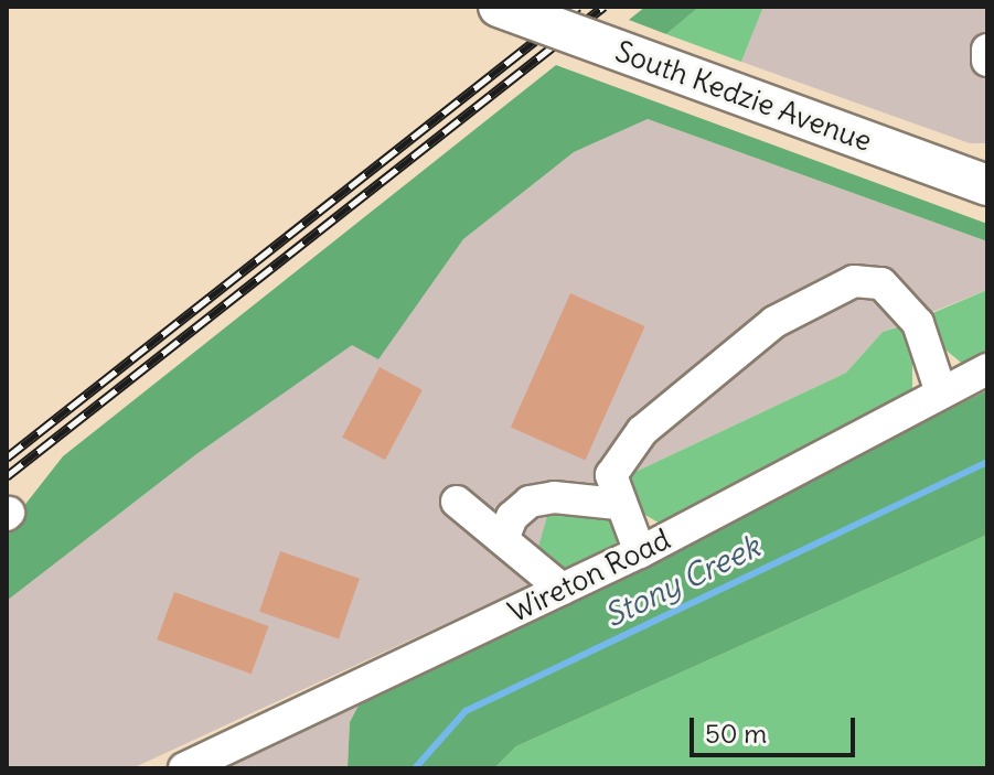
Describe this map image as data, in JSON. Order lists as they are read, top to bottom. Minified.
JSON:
{"streets":{"main road":["South Kedzie Avenue"],"street":["Wireton Road"]},"water":["Stony Creek"],"scale_bar":"50 m"}
